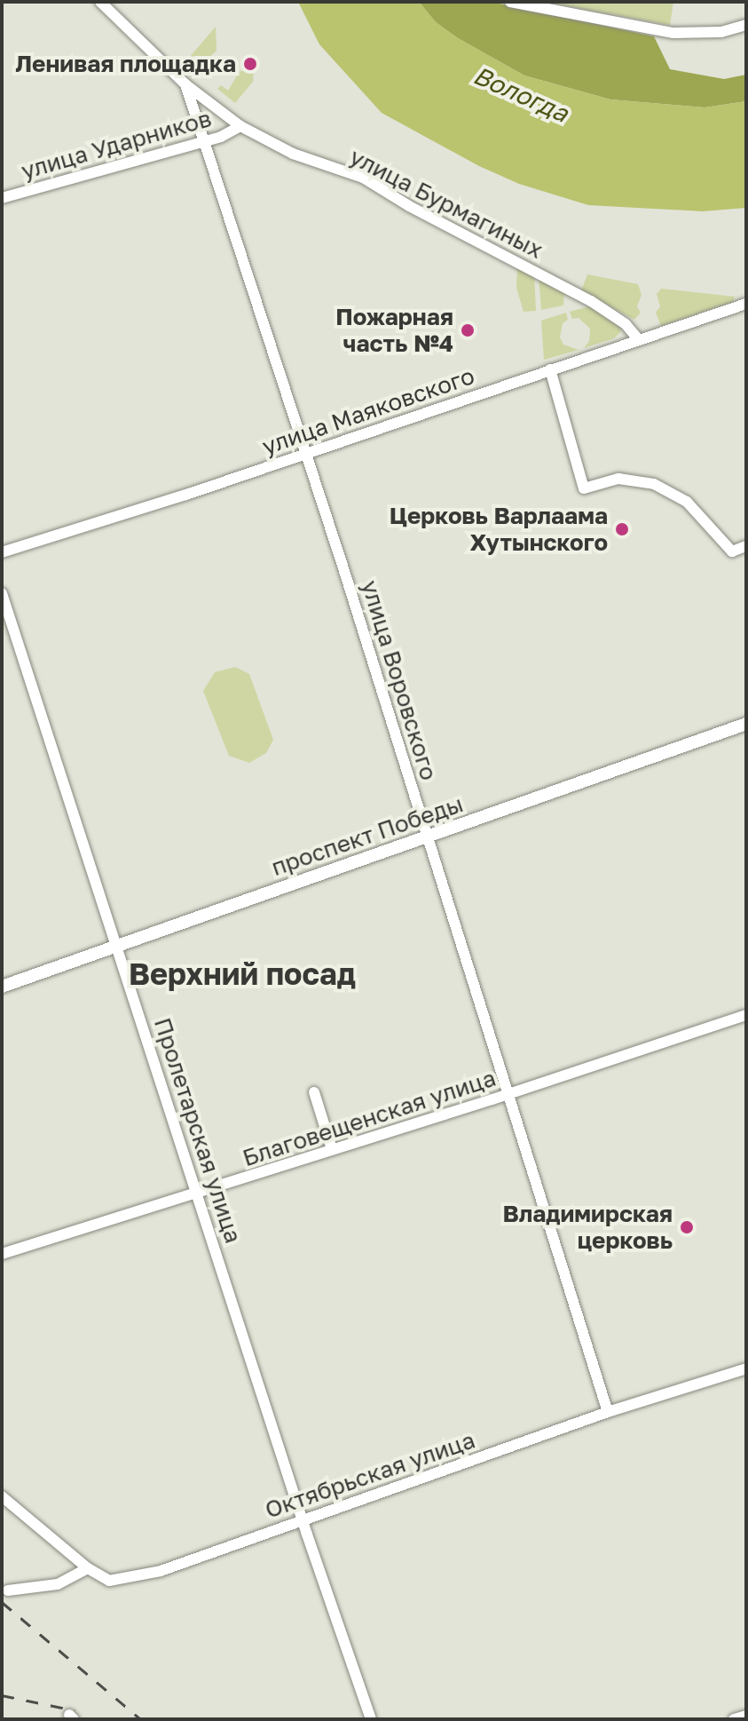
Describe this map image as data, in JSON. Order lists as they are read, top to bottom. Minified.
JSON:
{"streets":{"main road":["проспект Победы"],"street":["улица Ударников","улица Бурмагиных","улица Маяковского","улица Воровского","Благовещенская улица","Пролетарская улица","Октябрьская улица"]},"crossings":[["улица Ударников","улица Бурмагиных"],["улица Ударников","улица Воровского"],["улица Бурмагиных","улица Маяковского"],["улица Бурмагиных","улица Воровского"],["улица Маяковского","улица Воровского"],["улица Воровского","проспект Победы"],["улица Воровского","Благовещенская улица"],["улица Воровского","Октябрьская улица"],["проспект Победы","Пролетарская улица"],["Благовещенская улица","Пролетарская улица"],["Пролетарская улица","Октябрьская улица"]],"districts":["Верхний посад"],"water":["Вологда"],"places":["Ленивая площадка","Пожарная часть №4","Церковь Варлаама Хутынского","Владимирская церковь"]}
